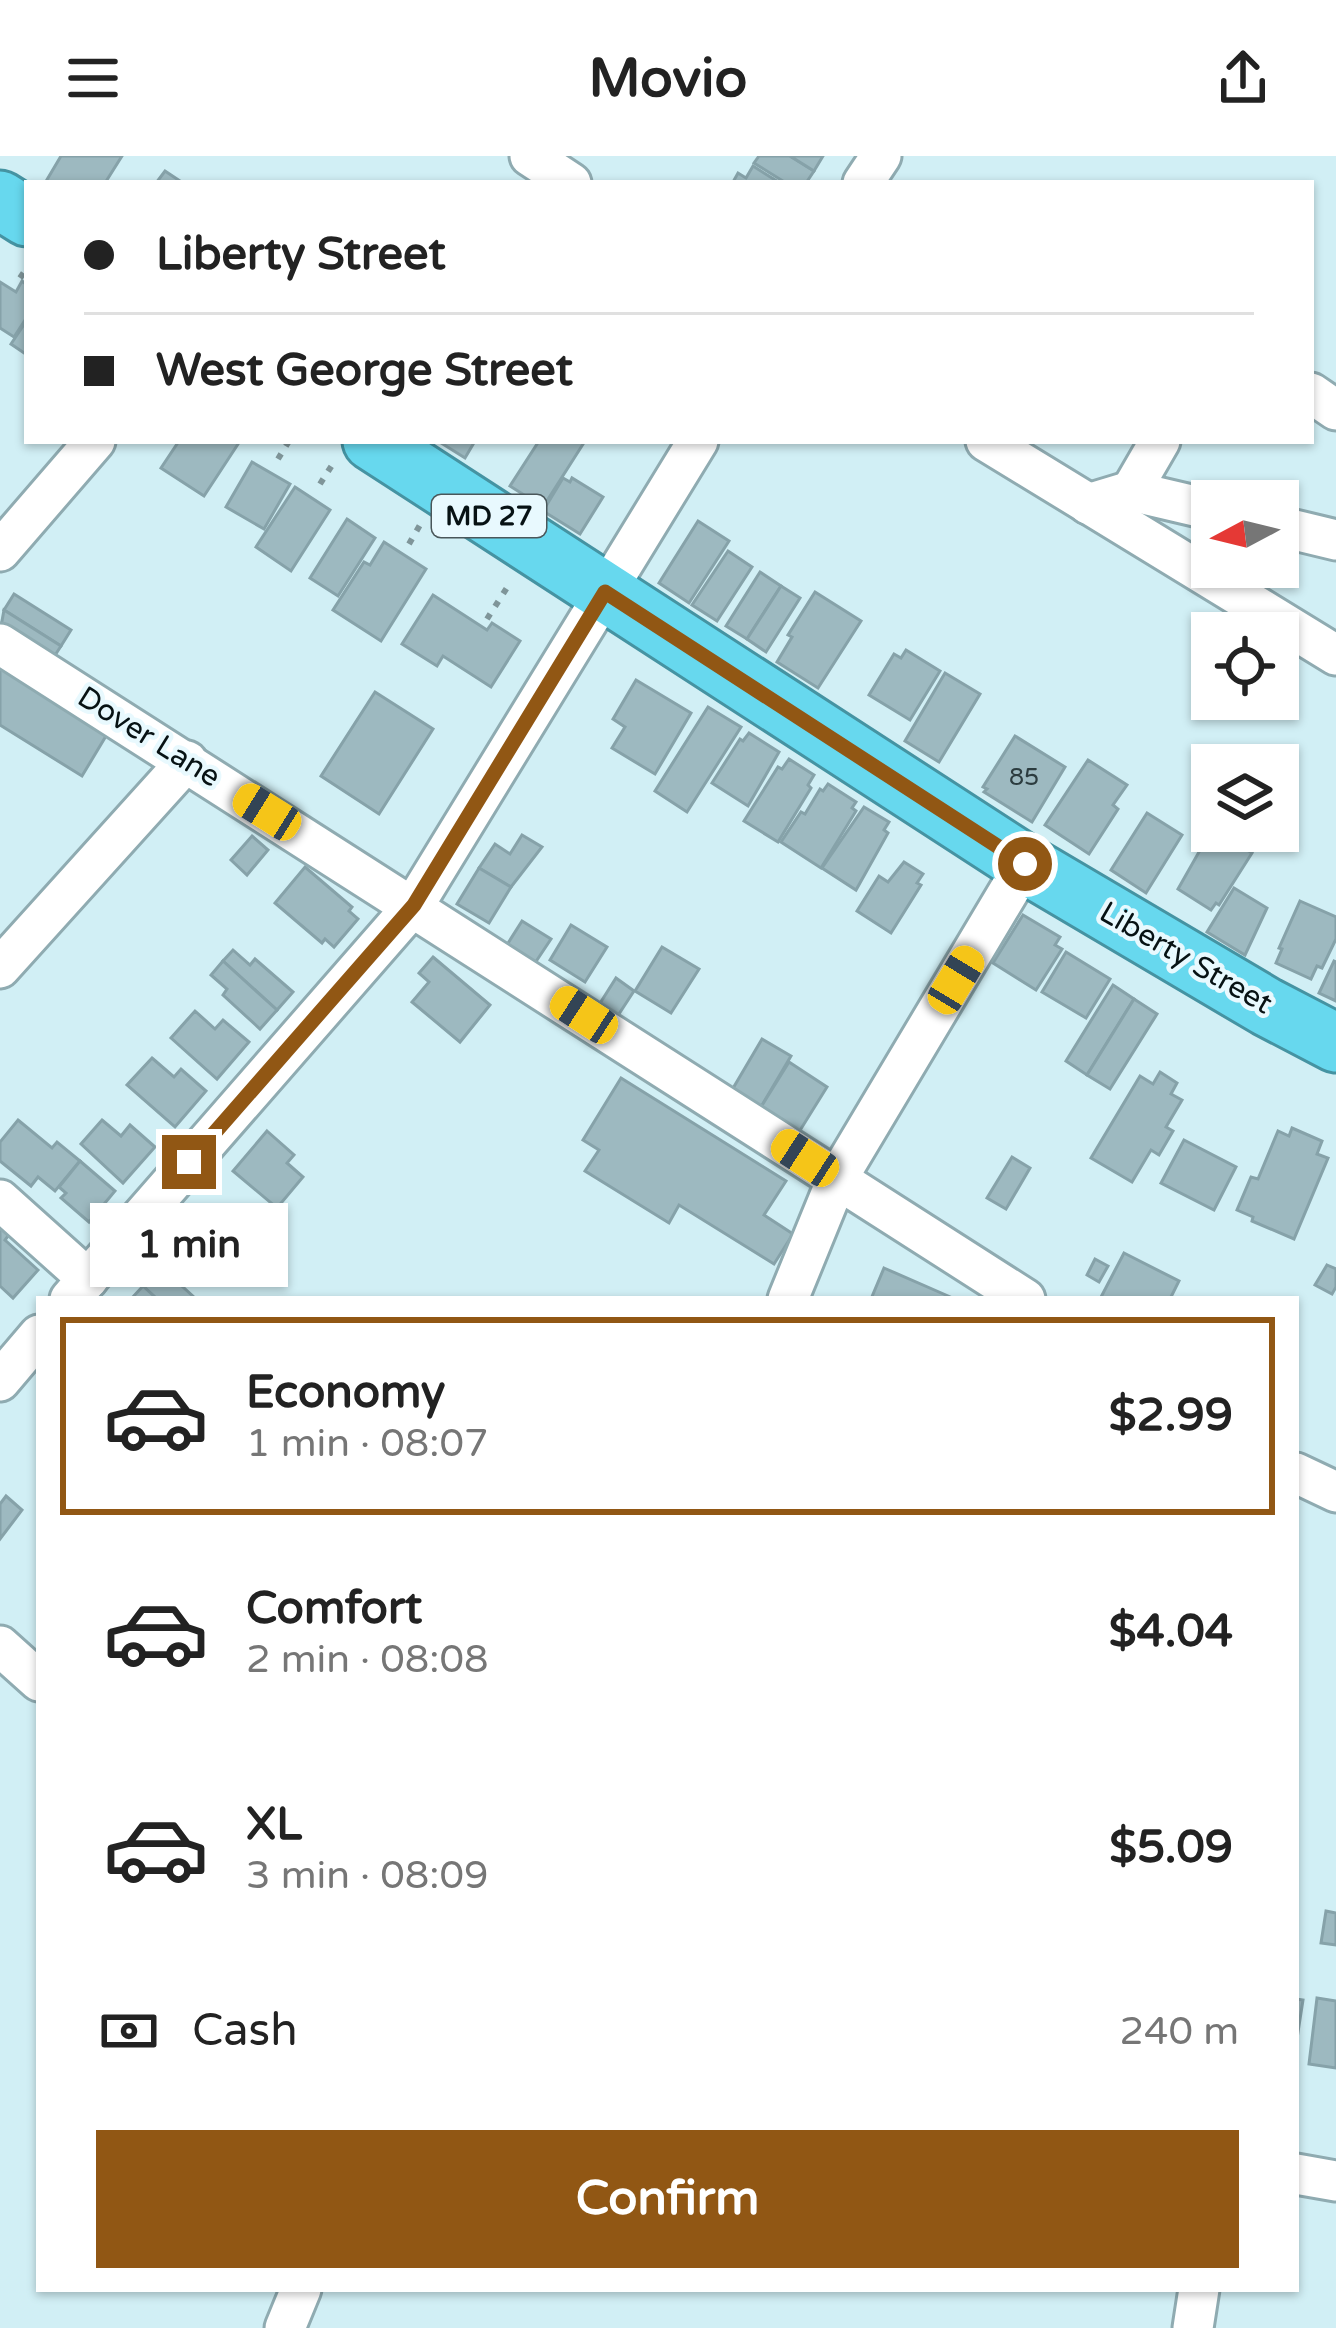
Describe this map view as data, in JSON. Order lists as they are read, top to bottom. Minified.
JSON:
{"streets":{"highway":["MD 27","Liberty Street"],"street":["Dover Lane"]},"house_numbers":["85"],"north":"left","page":{"header":"Movio","banner":["Liberty Street","West George Street"],"bubble":"1 min","list":[{"name":"Economy","note":"1 min · 08:07","value":"$2.99"},{"name":"Comfort","note":"2 min · 08:08","value":"$4.04"},{"name":"XL","note":"3 min · 08:09","value":"$5.09"}],"pay":["Cash","240 m"],"buttons":"Confirm"}}
